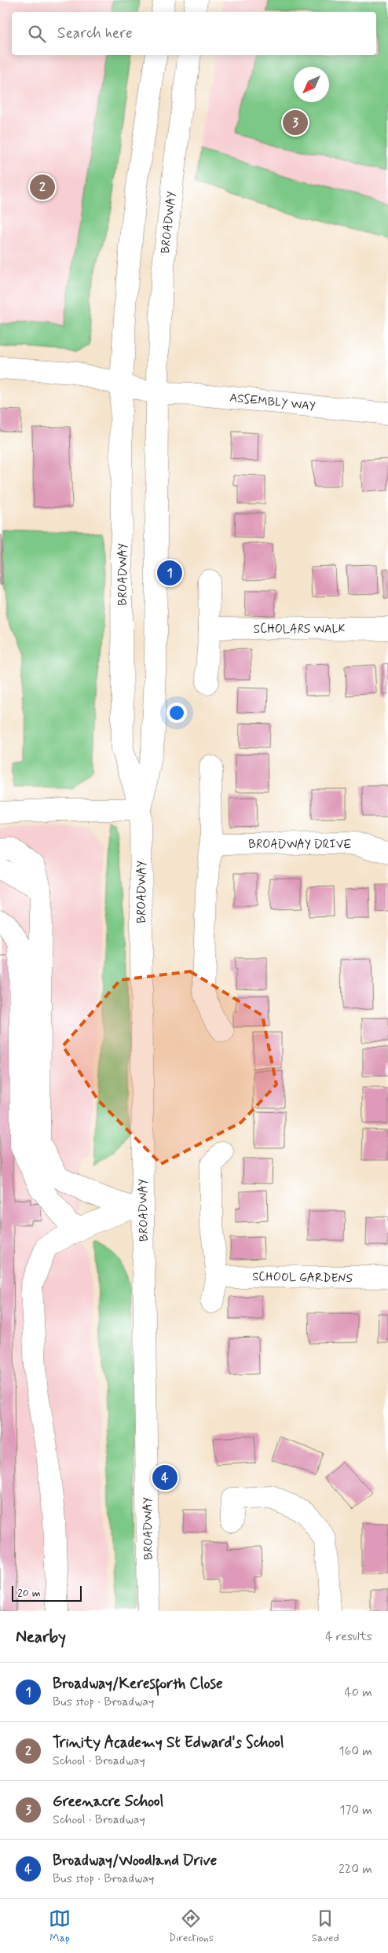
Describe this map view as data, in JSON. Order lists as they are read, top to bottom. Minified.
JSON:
{"streets":{"main road":["BROADWAY","ASSEMBLY WAY","SCHOLARS WALK","BROADWAY DRIVE","SCHOOL GARDENS"]},"crossings":[["BROADWAY","ASSEMBLY WAY"]],"scale_bar":"20 m","north":"bottom left","page":{"search":"Search here","pins":["3","2","1","4"],"scale":"20 m","heading":["Nearby","4 results"],"list":[{"mark":"1","name":"Broadway/Keresforth Close","note":"Bus stop · Broadway","value":"40 m"},{"mark":"2","name":"Trinity Academy St Edward's School","note":"School · Broadway","value":"160 m"},{"mark":"3","name":"Greenacre School","note":"School · Broadway","value":"170 m"},{"mark":"4","name":"Broadway/Woodland Drive","note":"Bus stop · Broadway","value":"220 m"}],"nav":["Map","Directions","Saved"]}}
